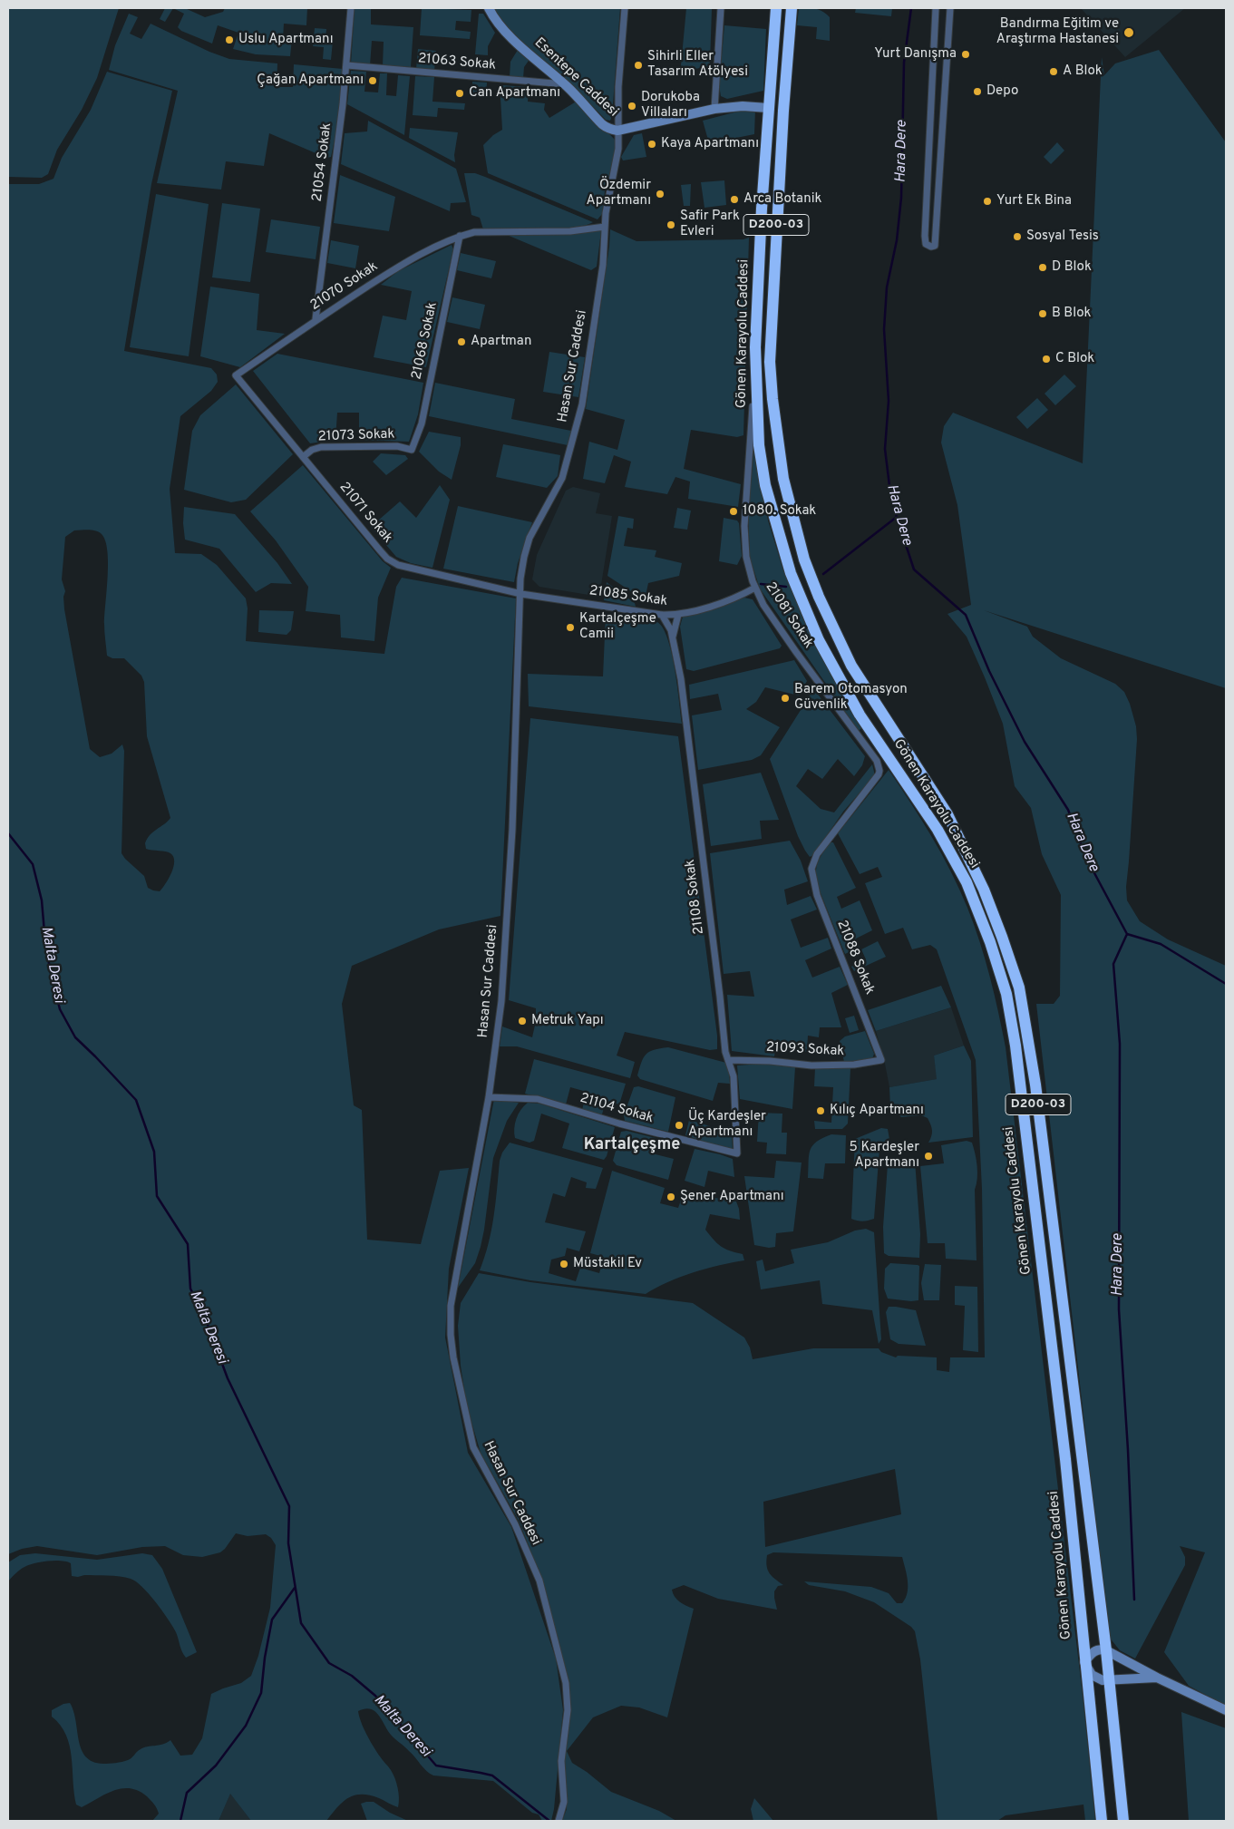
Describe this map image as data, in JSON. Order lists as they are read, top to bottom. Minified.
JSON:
{"streets":{"highway":["D200-03","Gönen Karayolu Caddesi"],"main road":["Esentepe Caddesi"],"street":["21063 Sokak","21054 Sokak","21070 Sokak","21068 Sokak","Hasan Sur Caddesi","21073 Sokak","21071 Sokak","21085 Sokak","21081 Sokak","21108 Sokak","21088 Sokak","21093 Sokak","21104 Sokak"]},"crossings":[["21063 Sokak","Esentepe Caddesi"],["21063 Sokak","21054 Sokak"],["Esentepe Caddesi","Gönen Karayolu Caddesi"],["Esentepe Caddesi","Hasan Sur Caddesi"],["21054 Sokak","21070 Sokak"],["21070 Sokak","21068 Sokak"],["21070 Sokak","Hasan Sur Caddesi"],["21070 Sokak","21071 Sokak"],["Gönen Karayolu Caddesi","21081 Sokak"],["21068 Sokak","21073 Sokak"],["Hasan Sur Caddesi","21071 Sokak"],["Hasan Sur Caddesi","21085 Sokak"],["Hasan Sur Caddesi","21104 Sokak"],["21073 Sokak","21071 Sokak"],["21071 Sokak","21085 Sokak"],["21085 Sokak","21081 Sokak"],["21085 Sokak","21108 Sokak"],["21081 Sokak","21088 Sokak"],["21108 Sokak","21093 Sokak"],["21108 Sokak","21104 Sokak"],["21088 Sokak","21093 Sokak"]],"districts":["Kartalçeşme"],"water":["Hara Dere","Malta Deresi"],"places":["Bandırma Eğitim ve Araştırma Hastanesi","Uslu Apartmanı","Yurt Danışma","Sihirli Eller Tasarım Atölyesi","A Blok","Çağan Apartmanı","Depo","Can Apartmanı","Dorukoba Villaları","Kaya Apartmanı","Özdemir Apartmanı","Arca Botanik","Yurt Ek Bina","Safir Park Evleri","Sosyal Tesis","D Blok","B Blok","Apartman","C Blok","1080. Sokak","Kartalçeşme Camii","Barem Otomasyon Güvenlik","Metruk Yapı","Kılıç Apartmanı","Üç Kardeşler Apartmanı","5 Kardeşler Apartmanı","Şener Apartmanı","Müstakil Ev"]}
